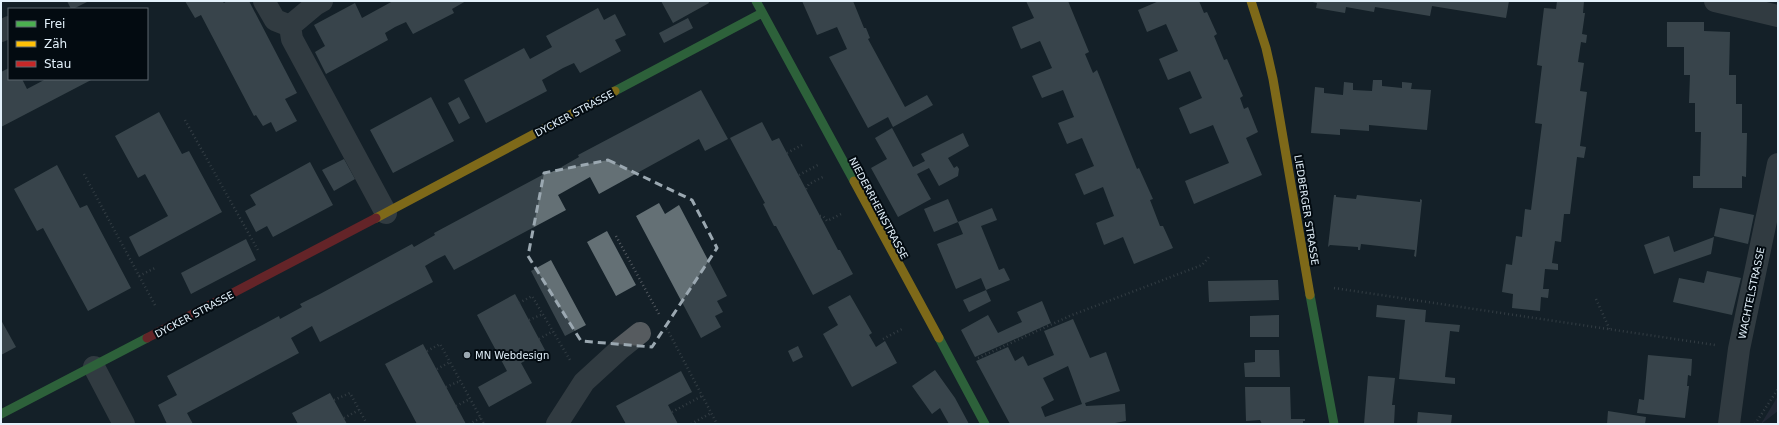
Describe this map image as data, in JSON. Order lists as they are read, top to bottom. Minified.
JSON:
{"streets":{"street":["DYCKER STRASSE","NIEDERRHEINSTRASSE","LIEDBERGER STRASSE","WACHTELSTRASSE"]},"crossings":[["DYCKER STRASSE","NIEDERRHEINSTRASSE"]],"places":["MN Webdesign"],"legend":["Frei","Zäh","Stau"]}
